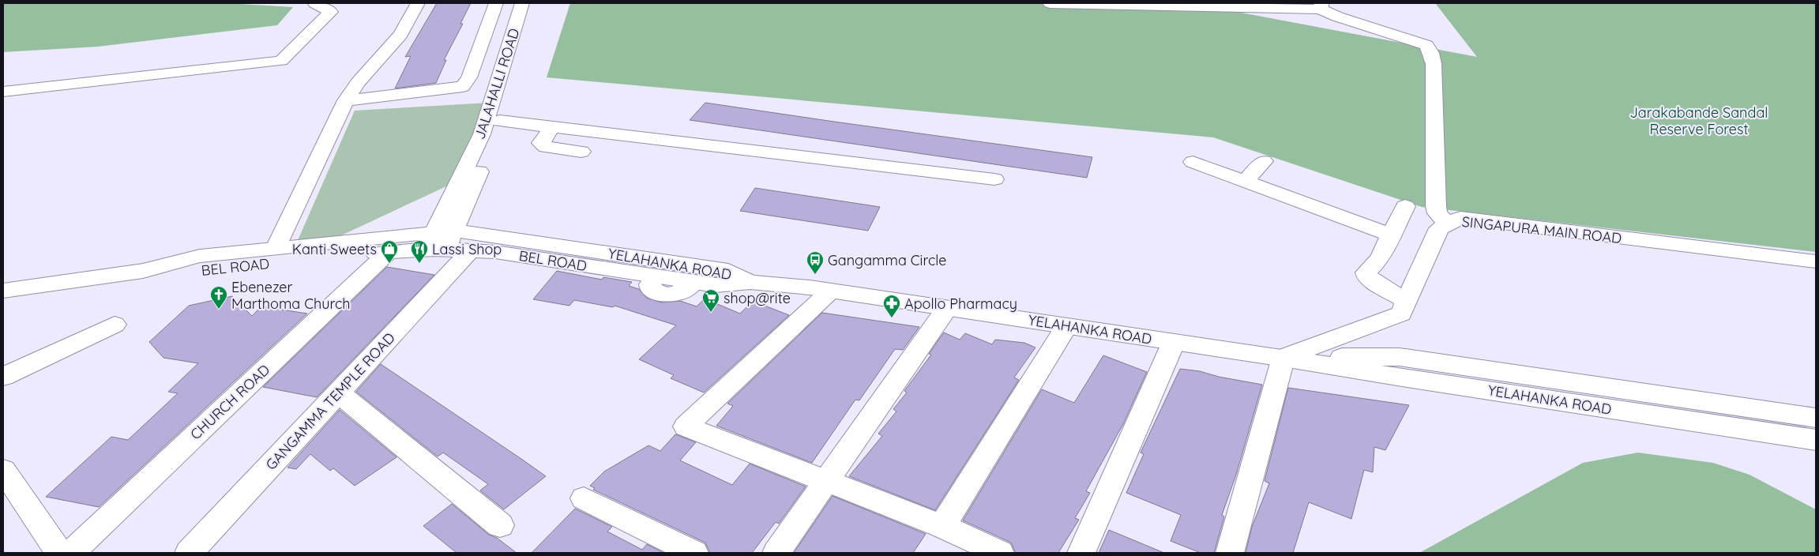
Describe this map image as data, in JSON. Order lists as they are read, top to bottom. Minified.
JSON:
{"streets":{"street":["JALAHALLI ROAD","SINGAPURA MAIN ROAD","BEL ROAD","YELAHANKA ROAD","GANGAMMA TEMPLE ROAD","CHURCH ROAD"]},"crossings":[["JALAHALLI ROAD","BEL ROAD"],["JALAHALLI ROAD","YELAHANKA ROAD"],["SINGAPURA MAIN ROAD","YELAHANKA ROAD"],["BEL ROAD","YELAHANKA ROAD"],["BEL ROAD","GANGAMMA TEMPLE ROAD"],["BEL ROAD","CHURCH ROAD"]],"parks":["Jarakabande Sandal Reserve Forest"],"places":{"shop":["Kanti Sweets"],"restaurant":["Lassi Shop"],"bus stop":["Gangamma Circle"],"church":["Ebenezer Marthoma Church"],"supermarket":["shop@rite"],"pharmacy":["Apollo Pharmacy"]}}
